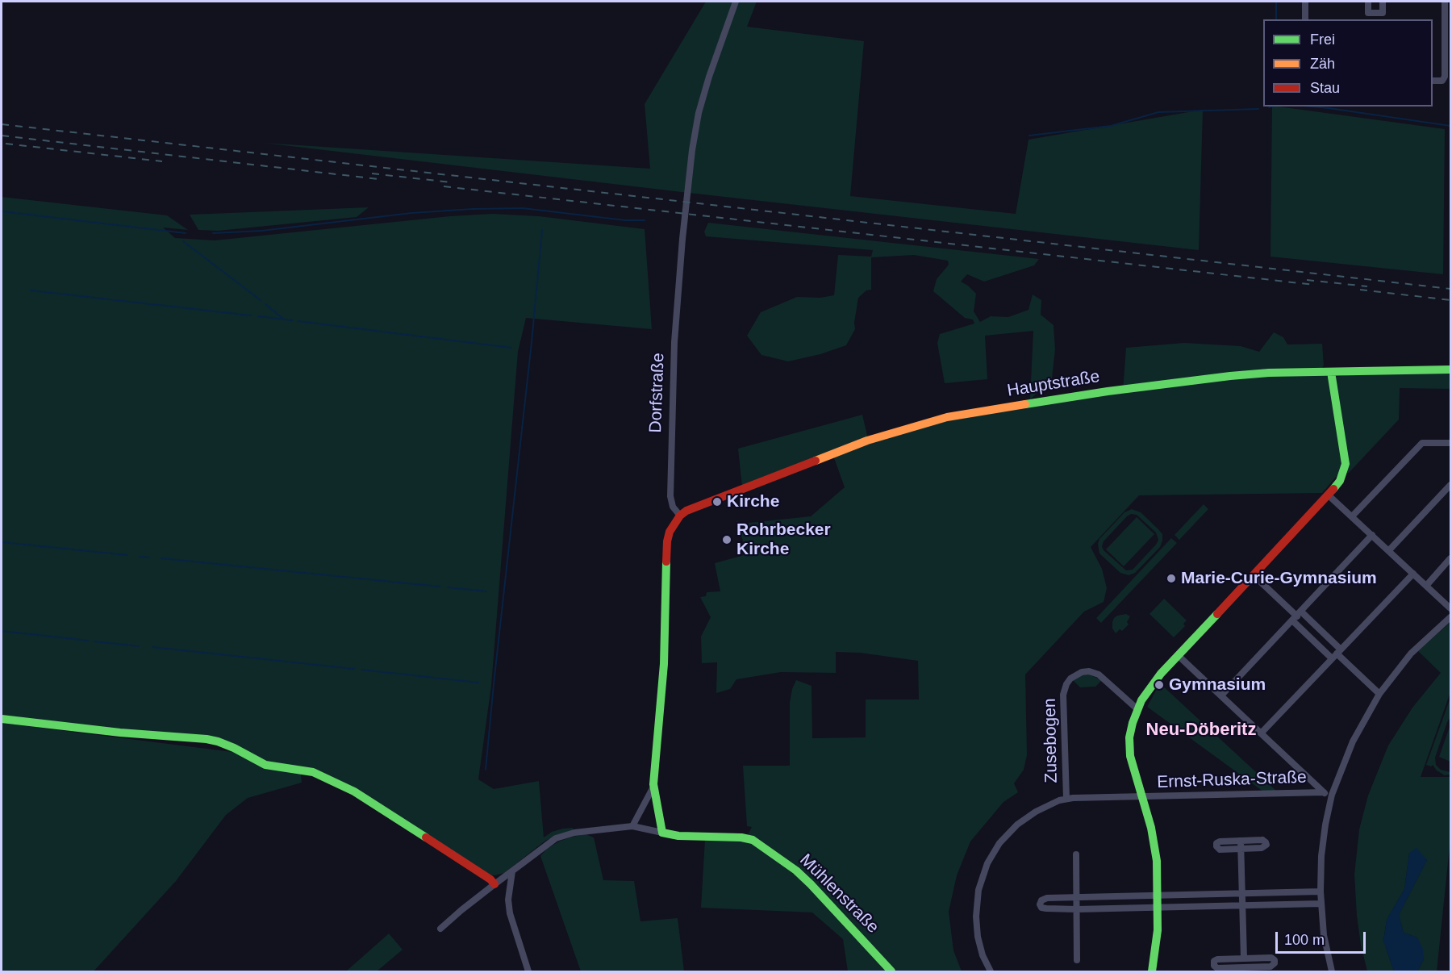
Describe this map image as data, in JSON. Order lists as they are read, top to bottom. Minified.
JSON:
{"streets":{"street":["Hauptstraße","Dorfstraße","Zusebogen","Ernst-Ruska-Straße","Mühlenstraße"]},"crossings":[["Hauptstraße","Dorfstraße"],["Zusebogen","Ernst-Ruska-Straße"]],"districts":["Neu-Döberitz"],"places":["Kirche","Rohrbecker Kirche","Marie-Curie-Gymnasium","Gymnasium"],"legend":["Frei","Zäh","Stau"],"scale_bar":"100 m"}
